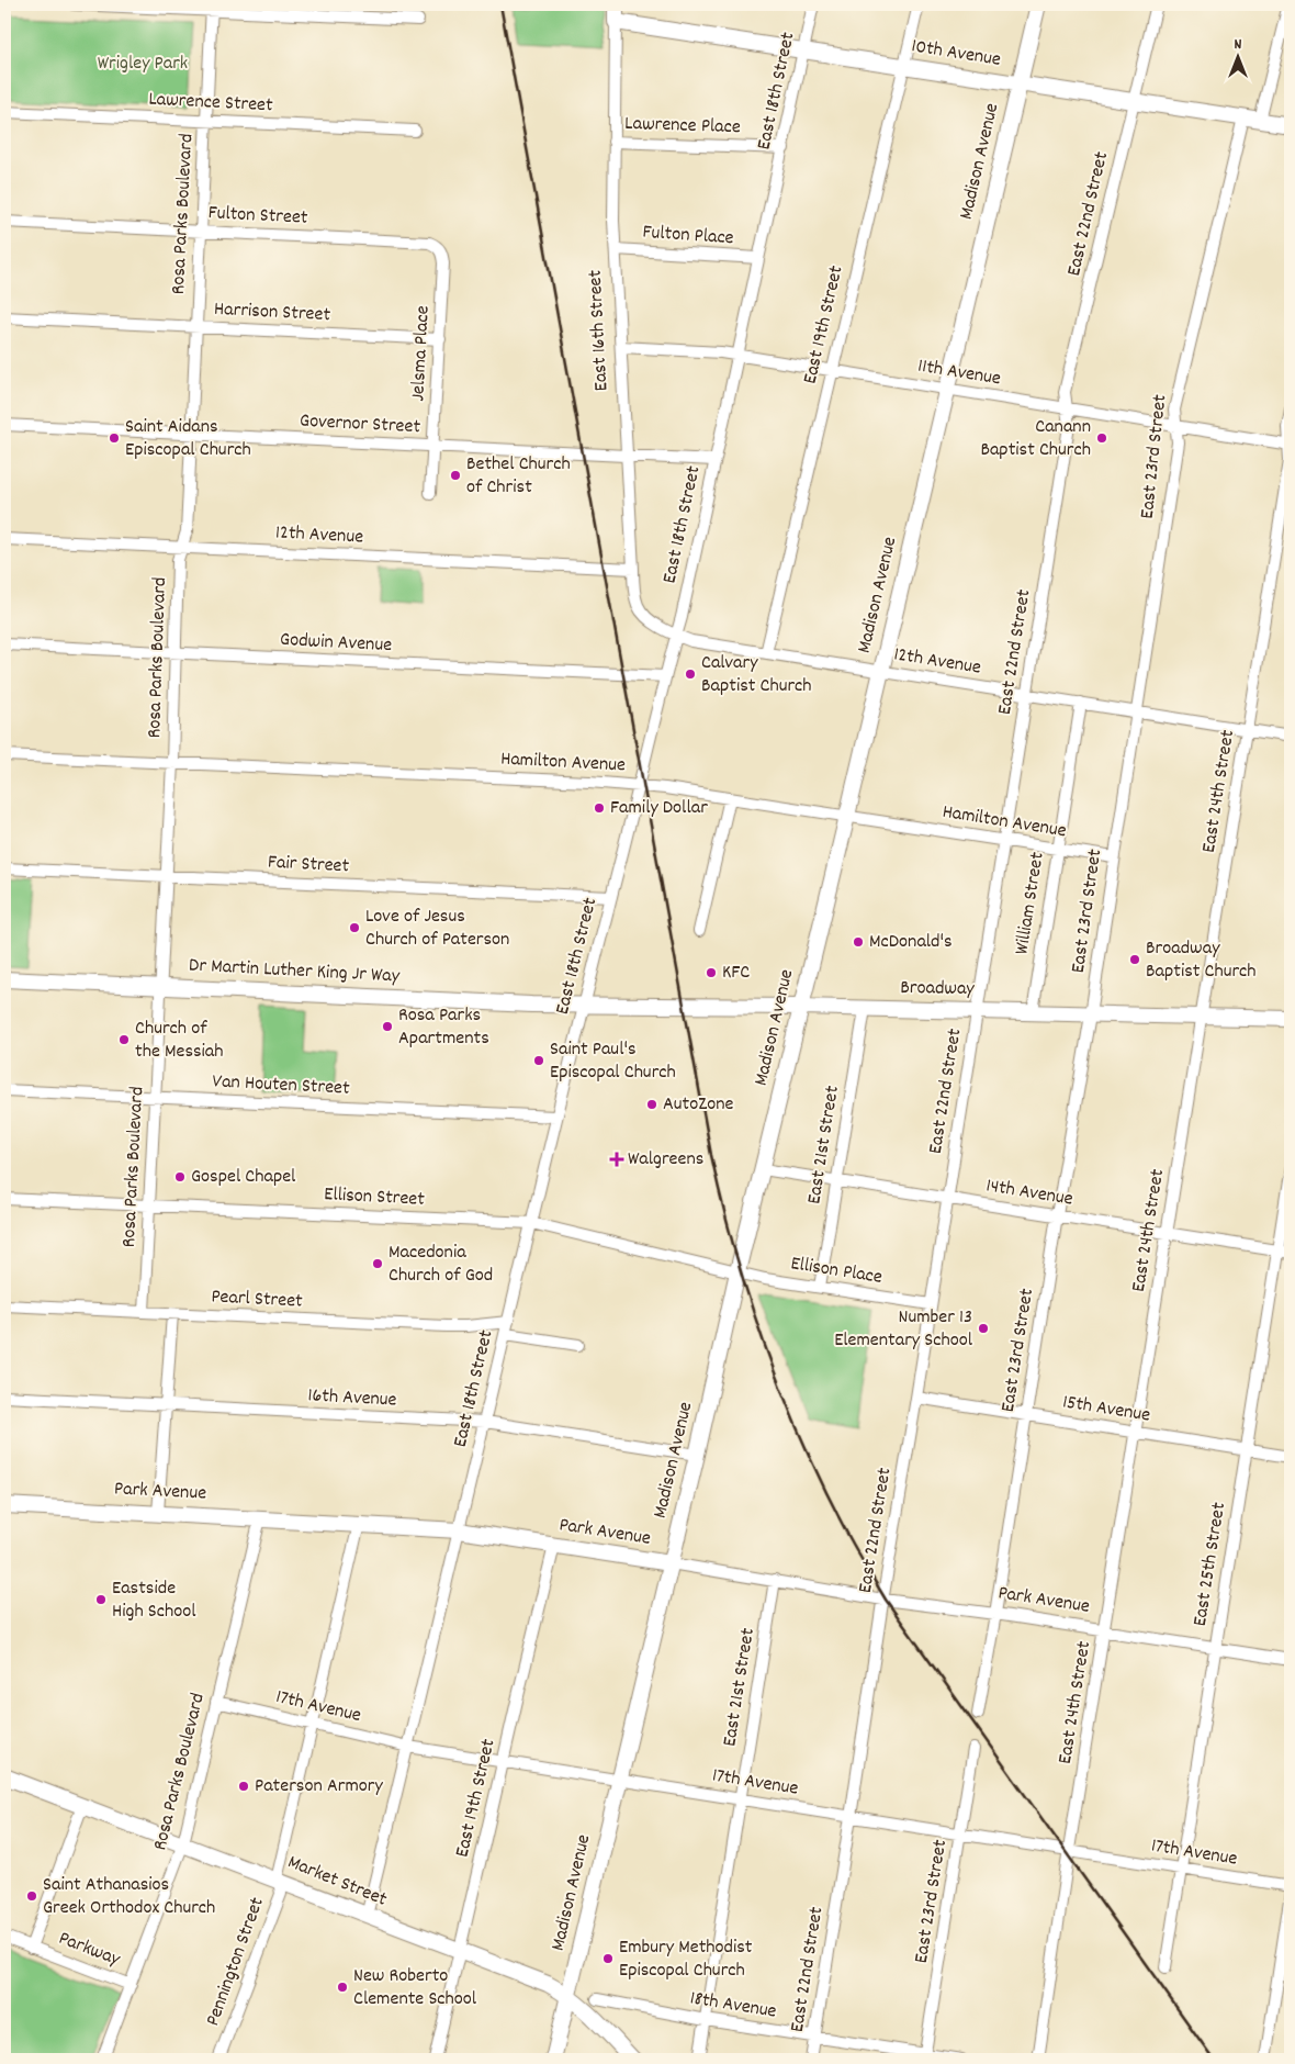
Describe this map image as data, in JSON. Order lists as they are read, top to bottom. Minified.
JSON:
{"streets":{"main road":["10th Avenue","Madison Avenue","East 16th Street","Dr Martin Luther King Jr Way","Broadway","Park Avenue","Market Street"],"street":["East 18th Street","Lawrence Street","Lawrence Place","Rosa Parks Boulevard","East 22nd Street","Fulton Street","Fulton Place","Harrison Street","East 19th Street","Jelsma Place","11th Avenue","Governor Street","East 23rd Street","12th Avenue","Godwin Avenue","Hamilton Avenue","East 24th Street","Fair Street","William Street","Van Houten Street","East 21st Street","14th Avenue","Ellison Street","Ellison Place","Pearl Street","16th Avenue","15th Avenue","East 25th Street","17th Avenue","Parkway","Pennington Street","18th Avenue"]},"crossings":[["10th Avenue","East 18th Street"],["10th Avenue","Madison Avenue"],["10th Avenue","East 22nd Street"],["10th Avenue","East 19th Street"],["10th Avenue","East 16th Street"],["10th Avenue","East 23rd Street"],["East 18th Street","Lawrence Place"],["East 18th Street","Fulton Place"],["East 18th Street","East 16th Street"],["East 18th Street","11th Avenue"],["East 18th Street","Governor Street"],["East 18th Street","12th Avenue"],["East 18th Street","Godwin Avenue"],["East 18th Street","Hamilton Avenue"],["East 18th Street","Fair Street"],["East 18th Street","Dr Martin Luther King Jr Way"],["East 18th Street","Broadway"],["East 18th Street","Van Houten Street"],["East 18th Street","Ellison Street"],["East 18th Street","Pearl Street"],["East 18th Street","16th Avenue"],["East 18th Street","Park Avenue"],["East 18th Street","17th Avenue"],["East 18th Street","Market Street"],["Lawrence Street","Rosa Parks Boulevard"],["Lawrence Place","East 16th Street"],["Madison Avenue","11th Avenue"],["Madison Avenue","12th Avenue"],["Madison Avenue","Hamilton Avenue"],["Madison Avenue","Broadway"],["Madison Avenue","14th Avenue"],["Madison Avenue","Ellison Street"],["Madison Avenue","Ellison Place"],["Madison Avenue","16th Avenue"],["Madison Avenue","Park Avenue"],["Madison Avenue","17th Avenue"],["Madison Avenue","Market Street"],["Rosa Parks Boulevard","Fulton Street"],["Rosa Parks Boulevard","Harrison Street"],["Rosa Parks Boulevard","Governor Street"],["Rosa Parks Boulevard","12th Avenue"],["Rosa Parks Boulevard","Godwin Avenue"],["Rosa Parks Boulevard","Hamilton Avenue"],["Rosa Parks Boulevard","Fair Street"],["Rosa Parks Boulevard","Dr Martin Luther King Jr Way"],["Rosa Parks Boulevard","Van Houten Street"],["Rosa Parks Boulevard","Ellison Street"],["Rosa Parks Boulevard","Pearl Street"],["Rosa Parks Boulevard","Park Avenue"],["Rosa Parks Boulevard","17th Avenue"],["Rosa Parks Boulevard","Market Street"],["Rosa Parks Boulevard","Parkway"],["East 22nd Street","11th Avenue"],["East 22nd Street","12th Avenue"],["East 22nd Street","Hamilton Avenue"],["East 22nd Street","Broadway"],["East 22nd Street","14th Avenue"],["East 22nd Street","Ellison Place"],["East 22nd Street","15th Avenue"],["East 22nd Street","Park Avenue"],["East 22nd Street","17th Avenue"],["East 22nd Street","18th Avenue"],["Fulton Street","Jelsma Place"],["Fulton Place","East 16th Street"],["Harrison Street","Jelsma Place"],["East 19th Street","11th Avenue"],["East 19th Street","12th Avenue"],["East 19th Street","Park Avenue"],["East 19th Street","17th Avenue"],["East 19th Street","Market Street"],["East 16th Street","11th Avenue"],["East 16th Street","Governor Street"],["East 16th Street","12th Avenue"],["Jelsma Place","Governor Street"],["11th Avenue","East 23rd Street"],["11th Avenue","East 24th Street"],["East 23rd Street","12th Avenue"],["East 23rd Street","Hamilton Avenue"],["East 23rd Street","Broadway"],["East 23rd Street","14th Avenue"],["East 23rd Street","15th Avenue"],["East 23rd Street","Park Avenue"],["East 23rd Street","17th Avenue"],["East 23rd Street","18th Avenue"],["12th Avenue","East 24th Street"],["12th Avenue","William Street"],["Hamilton Avenue","William Street"],["East 24th Street","Broadway"],["East 24th Street","14th Avenue"],["East 24th Street","15th Avenue"],["East 24th Street","Park Avenue"],["East 24th Street","17th Avenue"],["William Street","Broadway"],["Dr Martin Luther King Jr Way","Broadway"],["Broadway","East 21st Street"],["East 21st Street","14th Avenue"],["East 21st Street","Ellison Place"],["East 21st Street","Park Avenue"],["East 21st Street","17th Avenue"],["East 21st Street","18th Avenue"],["14th Avenue","East 25th Street"],["Ellison Street","Ellison Place"],["15th Avenue","East 25th Street"],["Park Avenue","East 25th Street"],["Park Avenue","Pennington Street"],["East 25th Street","17th Avenue"],["17th Avenue","Pennington Street"],["Market Street","Pennington Street"]],"parks":["Wrigley Park"],"places":{"other":["Saint Aidans Episcopal Church","Canann Baptist Church","Bethel Church of Christ","Calvary Baptist Church","Family Dollar","Love of Jesus Church of Paterson","McDonald's","Broadway Baptist Church","KFC","Rosa Parks Apartments","Church of the Messiah","Saint Paul's Episcopal Church","AutoZone","Gospel Chapel","Macedonia Church of God","Number 13 Elementary School","Eastside High School","Paterson Armory","Saint Athanasios Greek Orthodox Church","Embury Methodist Episcopal Church","New Roberto Clemente School"],"health":["Walgreens"]},"north":"top"}
